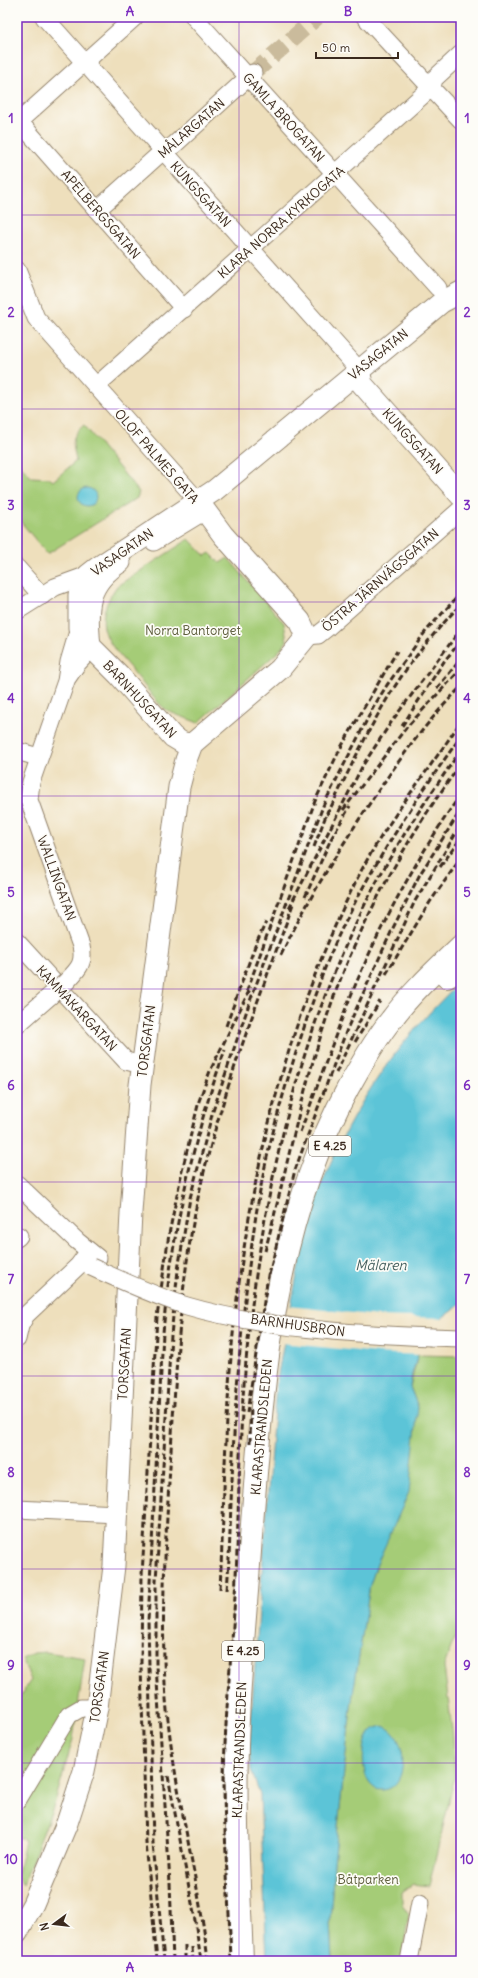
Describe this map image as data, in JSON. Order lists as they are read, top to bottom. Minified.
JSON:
{"streets":{"highway":["E 4.25","KLARASTRANDSLEDEN"],"main road":["KUNGSGATAN","VASAGATAN","OLOF PALMES GATA","ÖSTRA JÄRNVÄGSGATAN","BARNHUSGATAN","TORSGATAN"],"street":["GAMLA BROGATAN","MÅLARGATAN","APELBERGSGATAN","KLARA NORRA KYRKOGATA","WALLINGATAN","KAMMAKARGATAN","BARNHUSBRON"]},"crossings":[["GAMLA BROGATAN","MÅLARGATAN"],["GAMLA BROGATAN","KLARA NORRA KYRKOGATA"],["MÅLARGATAN","KUNGSGATAN"],["MÅLARGATAN","APELBERGSGATAN"],["KUNGSGATAN","KLARA NORRA KYRKOGATA"],["KUNGSGATAN","VASAGATAN"],["KUNGSGATAN","ÖSTRA JÄRNVÄGSGATAN"],["APELBERGSGATAN","KLARA NORRA KYRKOGATA"],["KLARA NORRA KYRKOGATA","OLOF PALMES GATA"],["VASAGATAN","OLOF PALMES GATA"],["VASAGATAN","BARNHUSGATAN"],["OLOF PALMES GATA","ÖSTRA JÄRNVÄGSGATAN"],["ÖSTRA JÄRNVÄGSGATAN","BARNHUSGATAN"],["ÖSTRA JÄRNVÄGSGATAN","TORSGATAN"],["BARNHUSGATAN","TORSGATAN"],["KAMMAKARGATAN","TORSGATAN"]],"water":["Mälaren"],"parks":["Norra Bantorget","Båtparken"],"scale_bar":"50 m","north":"left","grid":{"columns":["A","B"],"rows":["1","2","3","4","5","6","7","8","9","10"]}}
